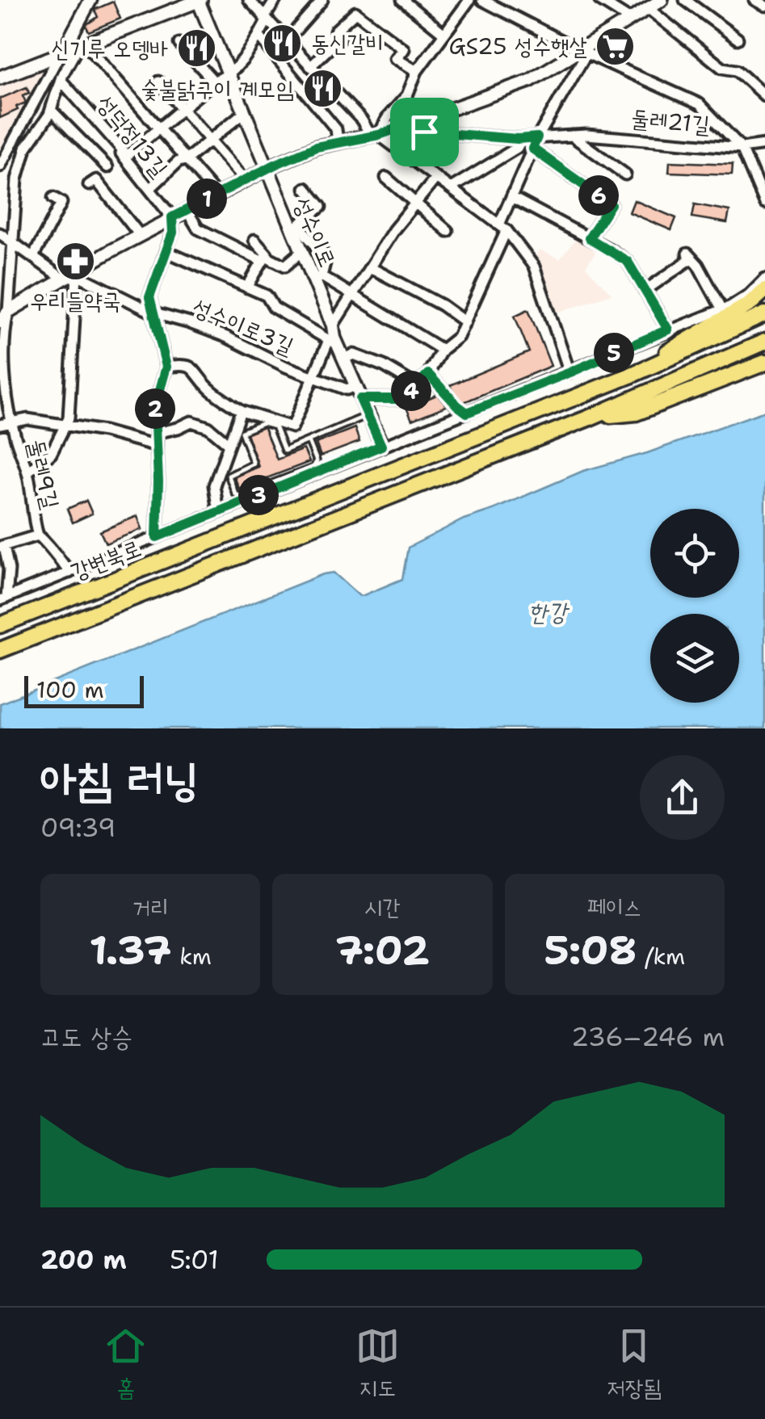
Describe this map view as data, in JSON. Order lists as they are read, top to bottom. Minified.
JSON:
{"streets":{"highway":["강변북로"],"street":["둘레21길","성덕정13길","성수이로","성수이로3길","둘레9길"]},"crossings":[["성덕정13길","둘레9길"],["성수이로","성수이로3길"],["성수이로3길","둘레9길"]],"water":["한강"],"places":{"restaurant":["동신갈비","신기루 오뎅바","숯불닭구이 계모임"],"supermarket":["GS25 성수햇살"],"pharmacy":["우리들약국"]},"scale_bar":"100 m","page":{"pins":["6","1","5","4","2","3"],"scale":"100 m","heading":["아침 러닝","09:39"],"stats":[["거리","1.37 km"],["시간","7:02"],["페이스","5:08 /km"]],"chart":["고도 상승","236–246 m"],"list":[{"name":"200 m","note":"5:01"}],"tabs":["홈","지도","저장됨"]}}
